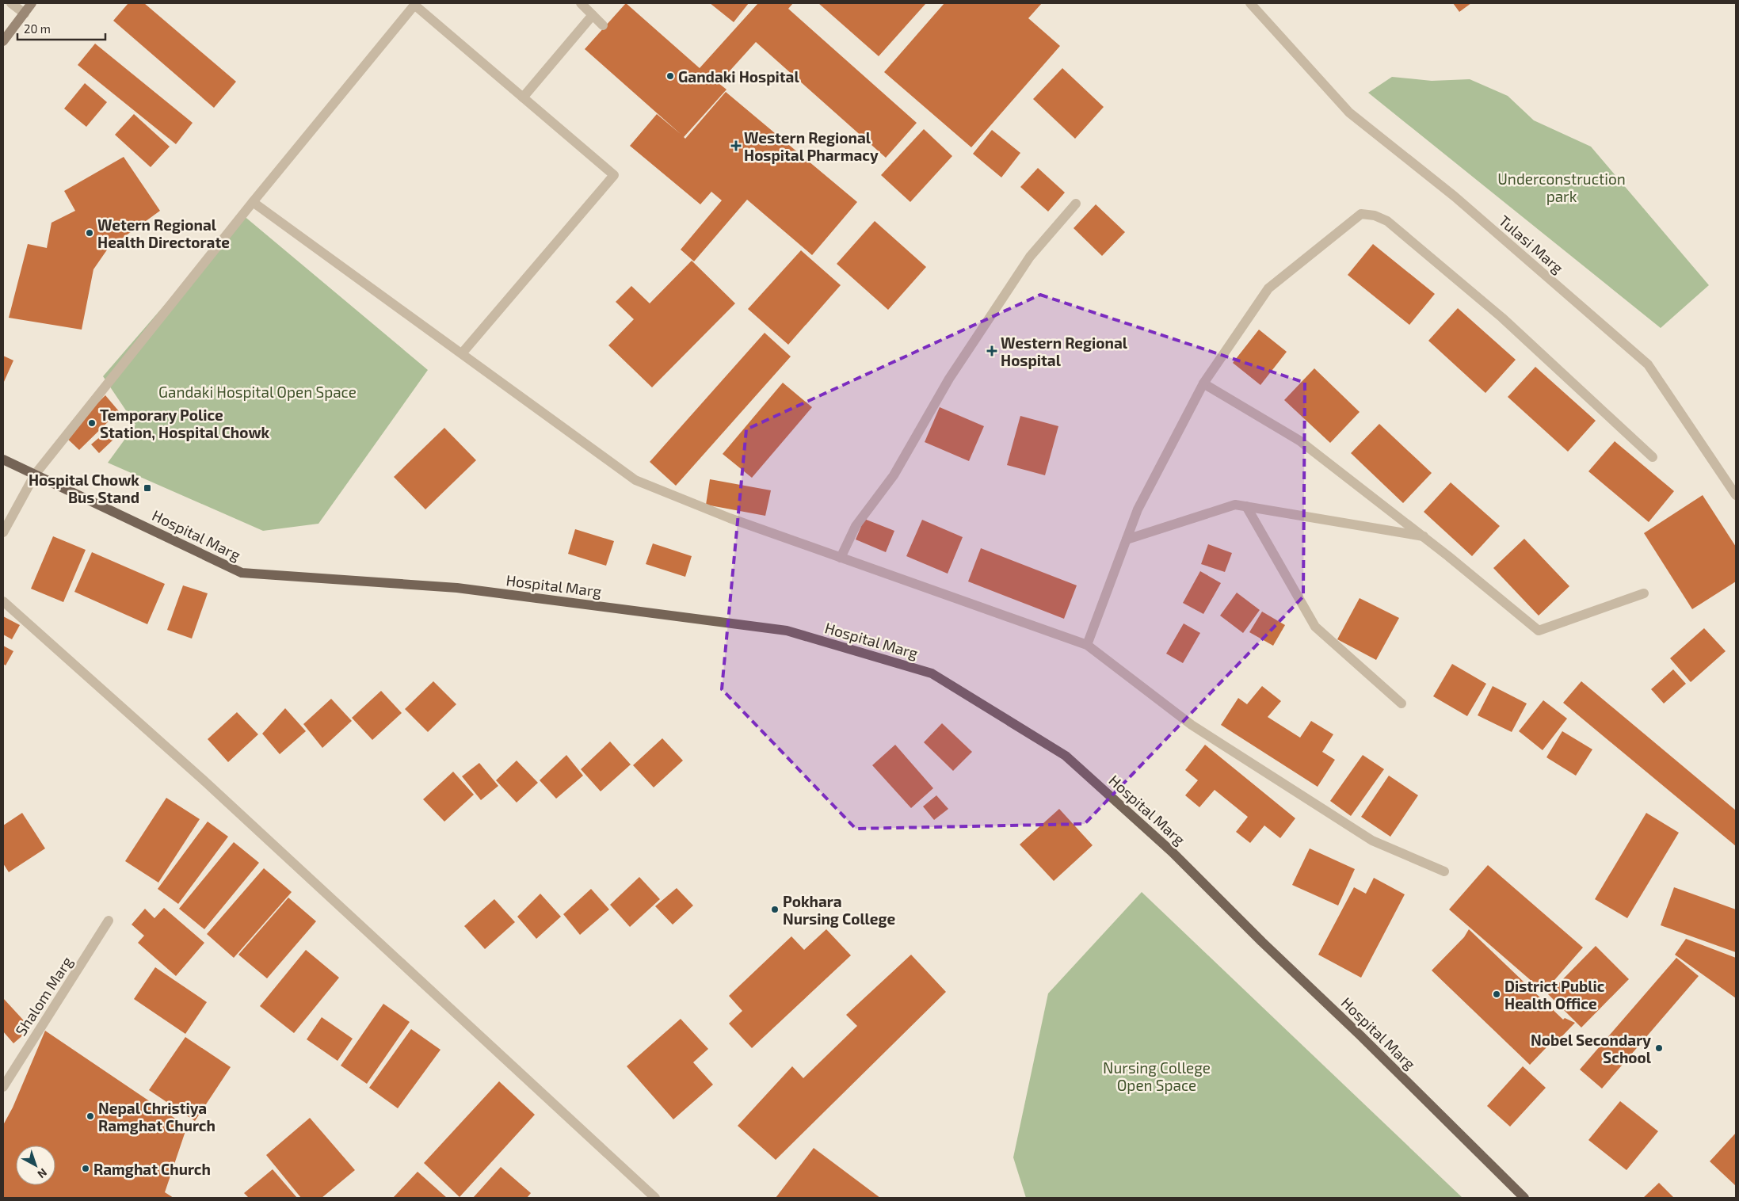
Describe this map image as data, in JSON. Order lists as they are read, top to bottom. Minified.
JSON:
{"streets":{"main road":["Hospital Marg"],"street":["Tulasi Marg","Shalom Marg"]},"parks":["Underconstruction park","Gandaki Hospital Open Space","Nursing College Open Space"],"places":{"other":["Gandaki Hospital","Wetern Regional Health Directorate","Temporary Police Station, Hospital Chowk","Pokhara Nursing College","District Public Health Office","Nobel Secondary School","Nepal Christiya Ramghat Church","Ramghat Church"],"health":["Western Regional Hospital Pharmacy","Western Regional Hospital"],"transit":["Hospital Chowk Bus Stand"]},"scale_bar":"20 m","north":"bottom right"}
